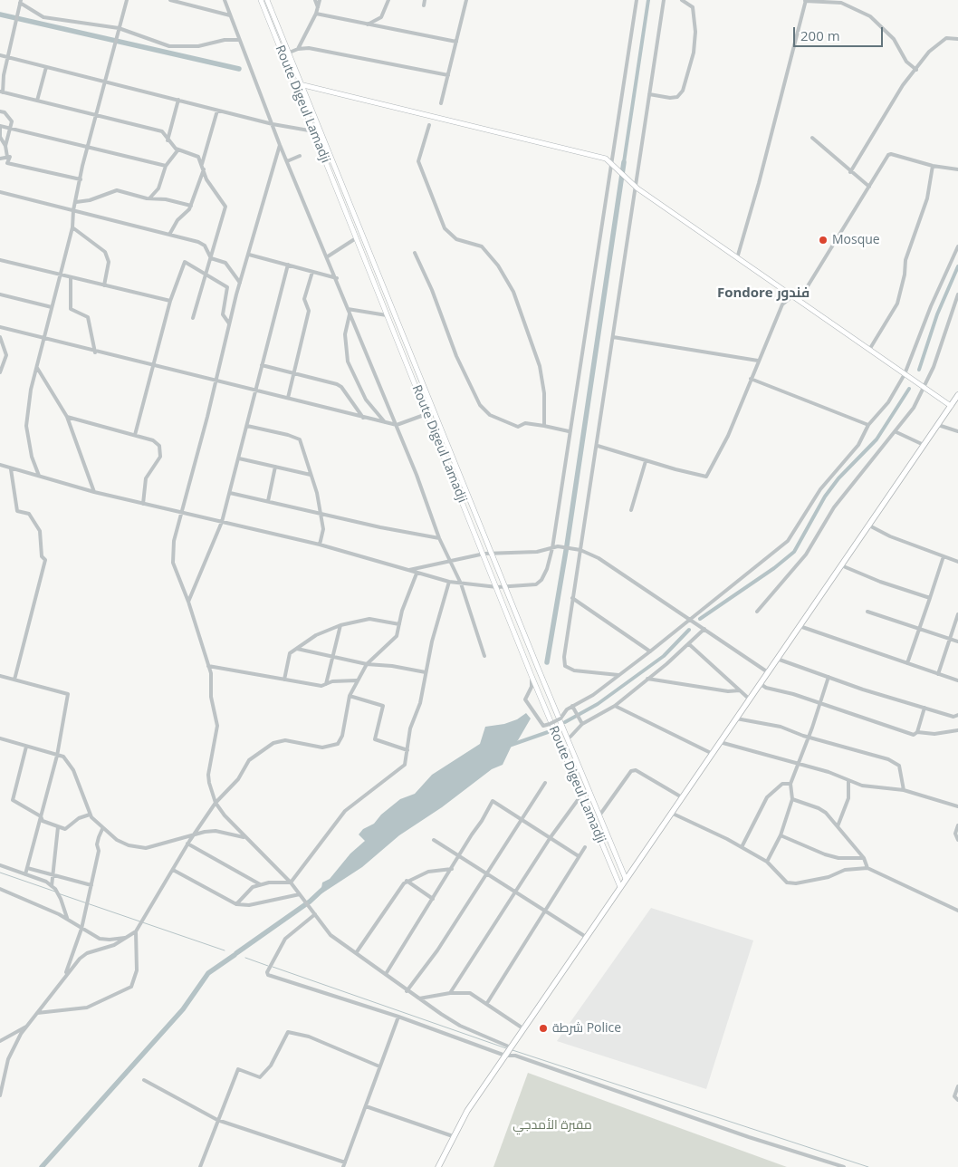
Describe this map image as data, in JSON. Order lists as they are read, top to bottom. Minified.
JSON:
{"streets":{"main road":["Route Digeul Lamadji"]},"districts":["Fondore فندور"],"parks":["مقبرة الأمدجي"],"places":["Mosque","شرطة Police"],"scale_bar":"200 m"}
